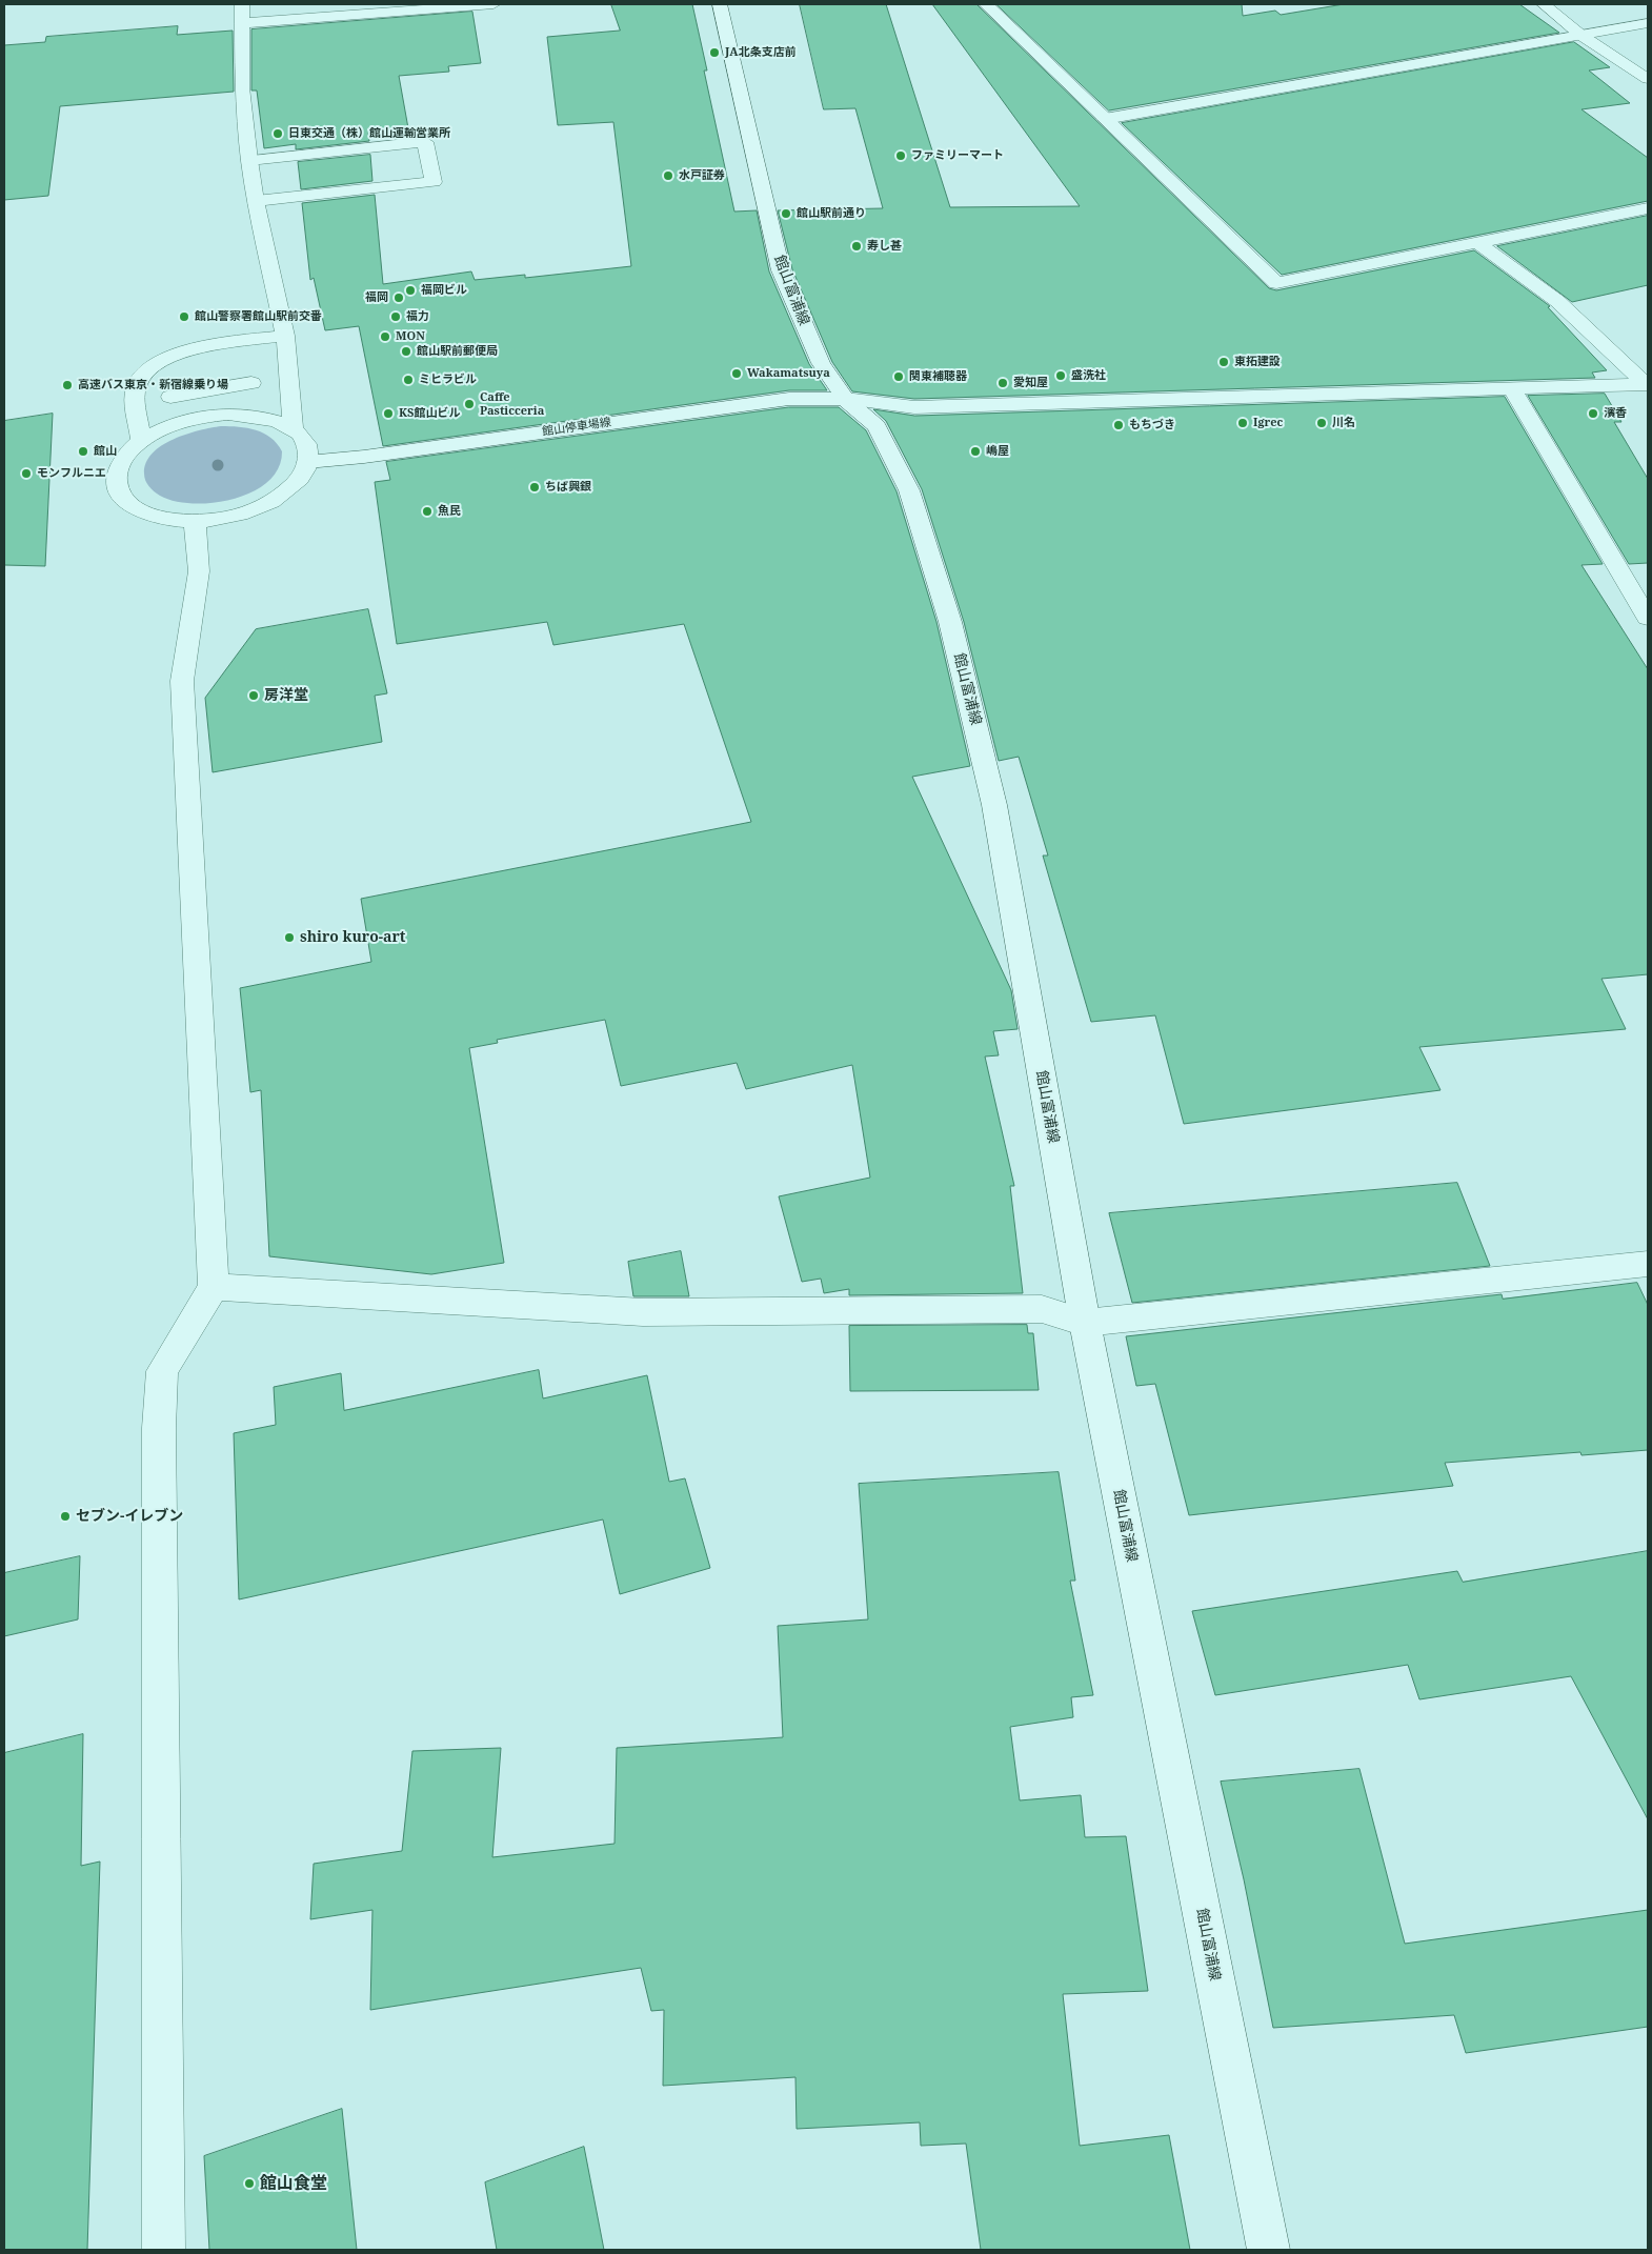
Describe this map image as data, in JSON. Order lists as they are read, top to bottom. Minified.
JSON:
{"streets":{"street":["館山富浦線","館山停車場線"]},"crossings":[["館山富浦線","館山停車場線"]],"places":["JA北条支店前","日東交通（株）館山運輸営業所","ファミリーマート","水戸証券","館山駅前通り","寿し甚","福岡ビル","福岡","館山警察署館山駅前交番","福力","MON","館山駅前郵便局","東拓建設","Wakamatsuya","盛洗社","関東補聴器","ミヒラビル","愛知屋","高速バス東京・新宿線乗り場","Caffe Pasticceria","KS館山ビル","濱香","Igrec","川名","もちづき","館山","嶋屋","モンフルニエ","ちば興銀","魚民","房洋堂","shiro kuro-art","セブン-イレブン","館山食堂"]}
